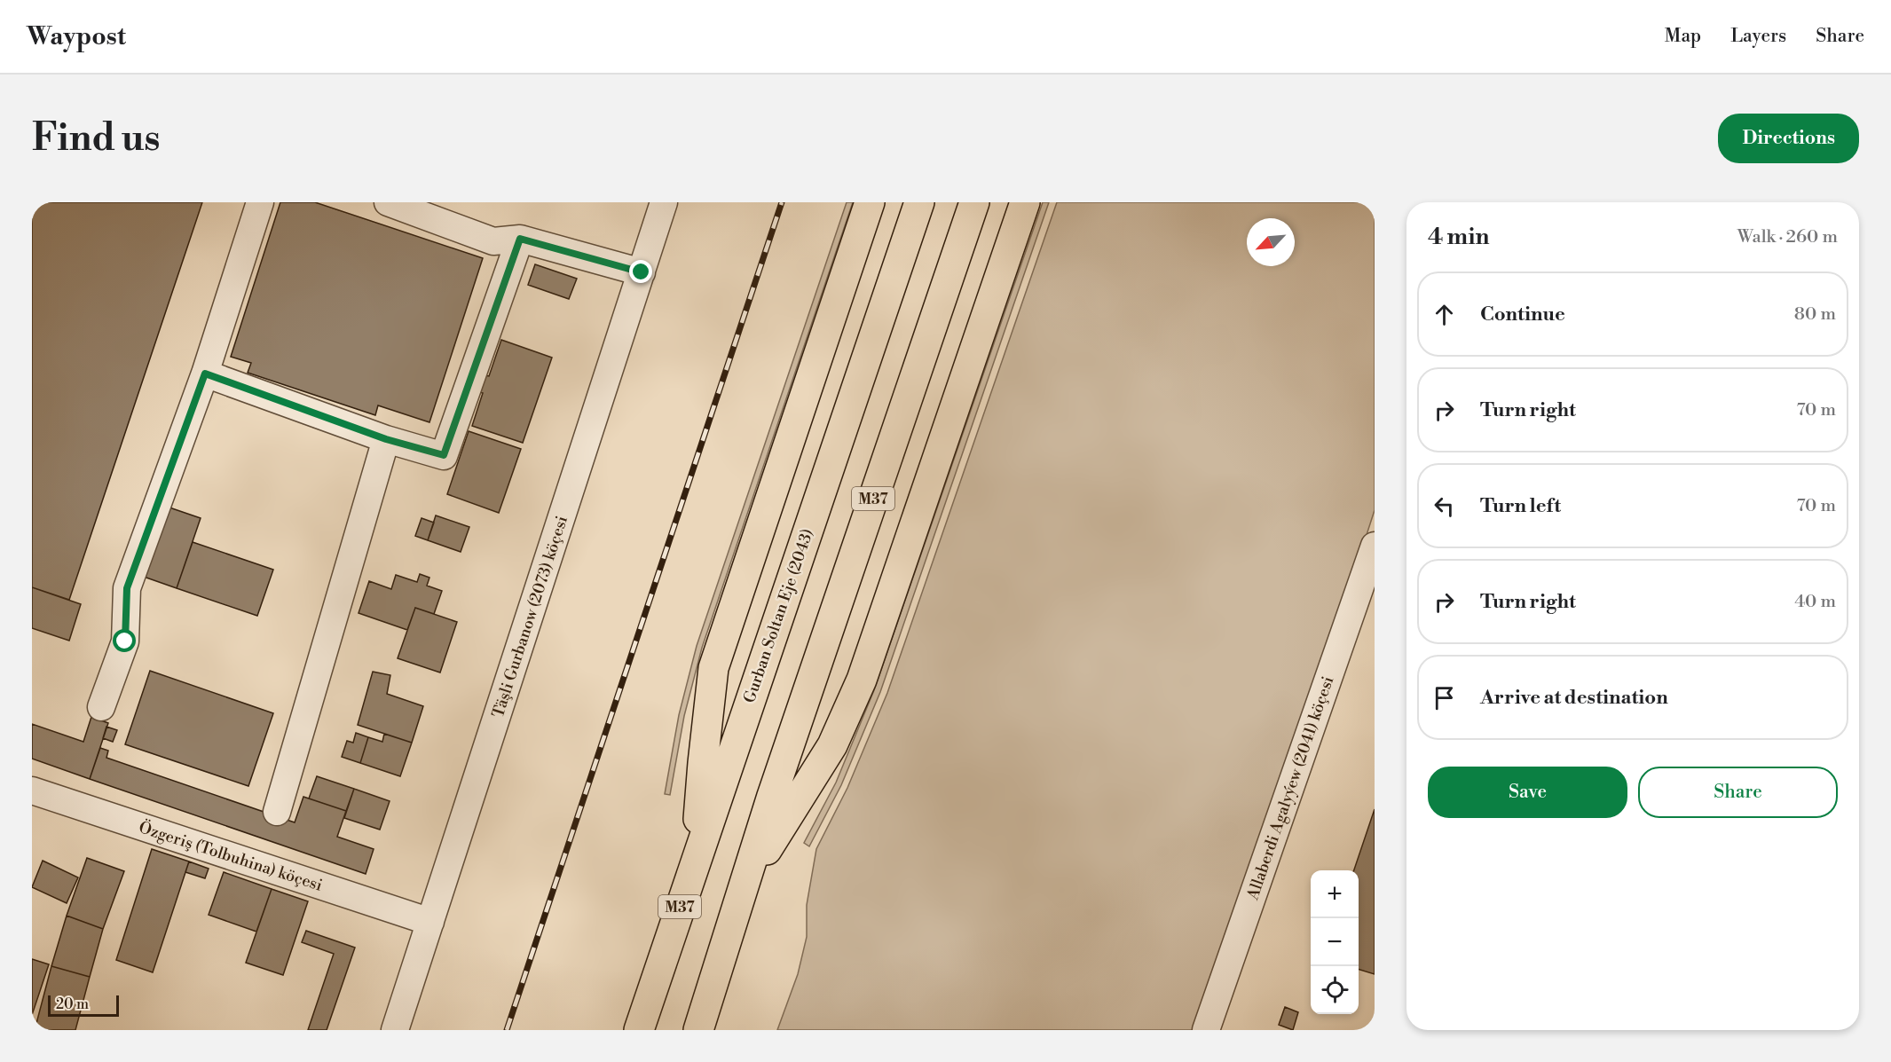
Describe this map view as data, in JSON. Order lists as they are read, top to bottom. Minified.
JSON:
{"streets":{"highway":["M37","Gurban Soltan Eje (2043)"],"street":["Täşli Gurbanow (2073) köçesi","Allaberdi Agalyýew (2041) köçesi","Özgeriş (Tolbuhina) köçesi"]},"crossings":[["Täşli Gurbanow (2073) köçesi","Özgeriş (Tolbuhina) köçesi"]],"scale_bar":"20 m","north":"bottom left","page":{"header":"Waypost","nav":["Map","Layers","Share"],"buttons":["Directions",["Save","Share"]],"title":"Find us","heading":["4 min","Walk · 260 m"],"list":[["Continue","80 m"],["Turn right","70 m"],["Turn left","70 m"],["Turn right","40 m"],"Arrive at destination"],"map_buttons":["+","−"],"scale":"20 m"}}
